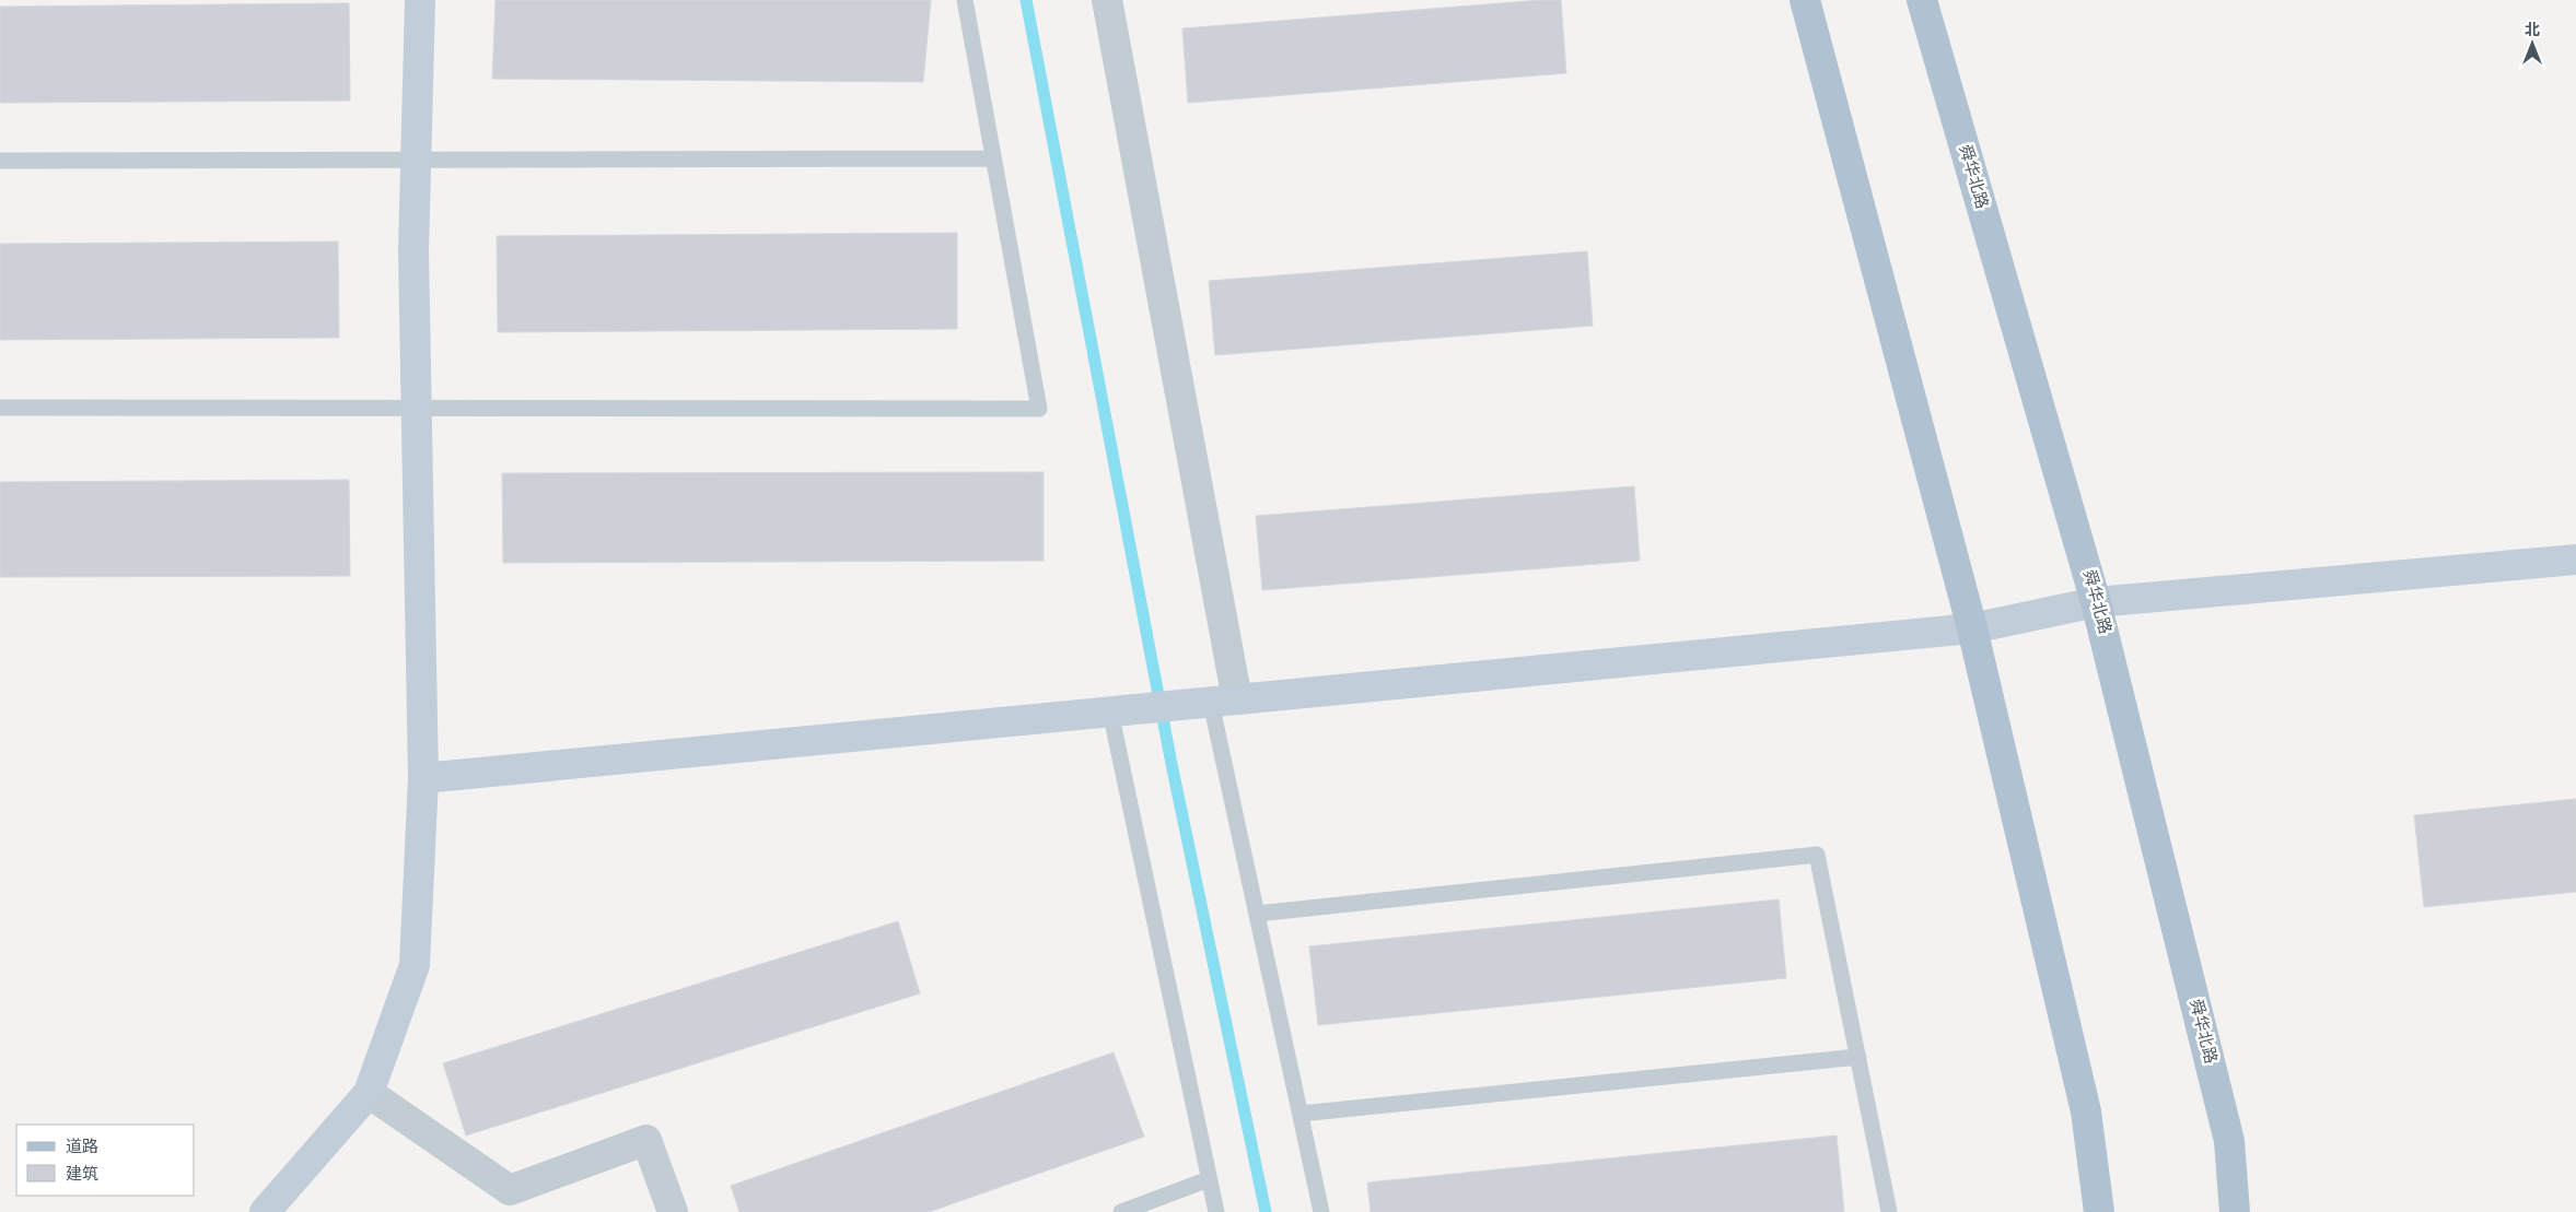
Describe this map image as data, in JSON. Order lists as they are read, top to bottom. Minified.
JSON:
{"streets":{"main road":["舜华北路"]},"legend":["道路","建筑"],"north":"top"}
